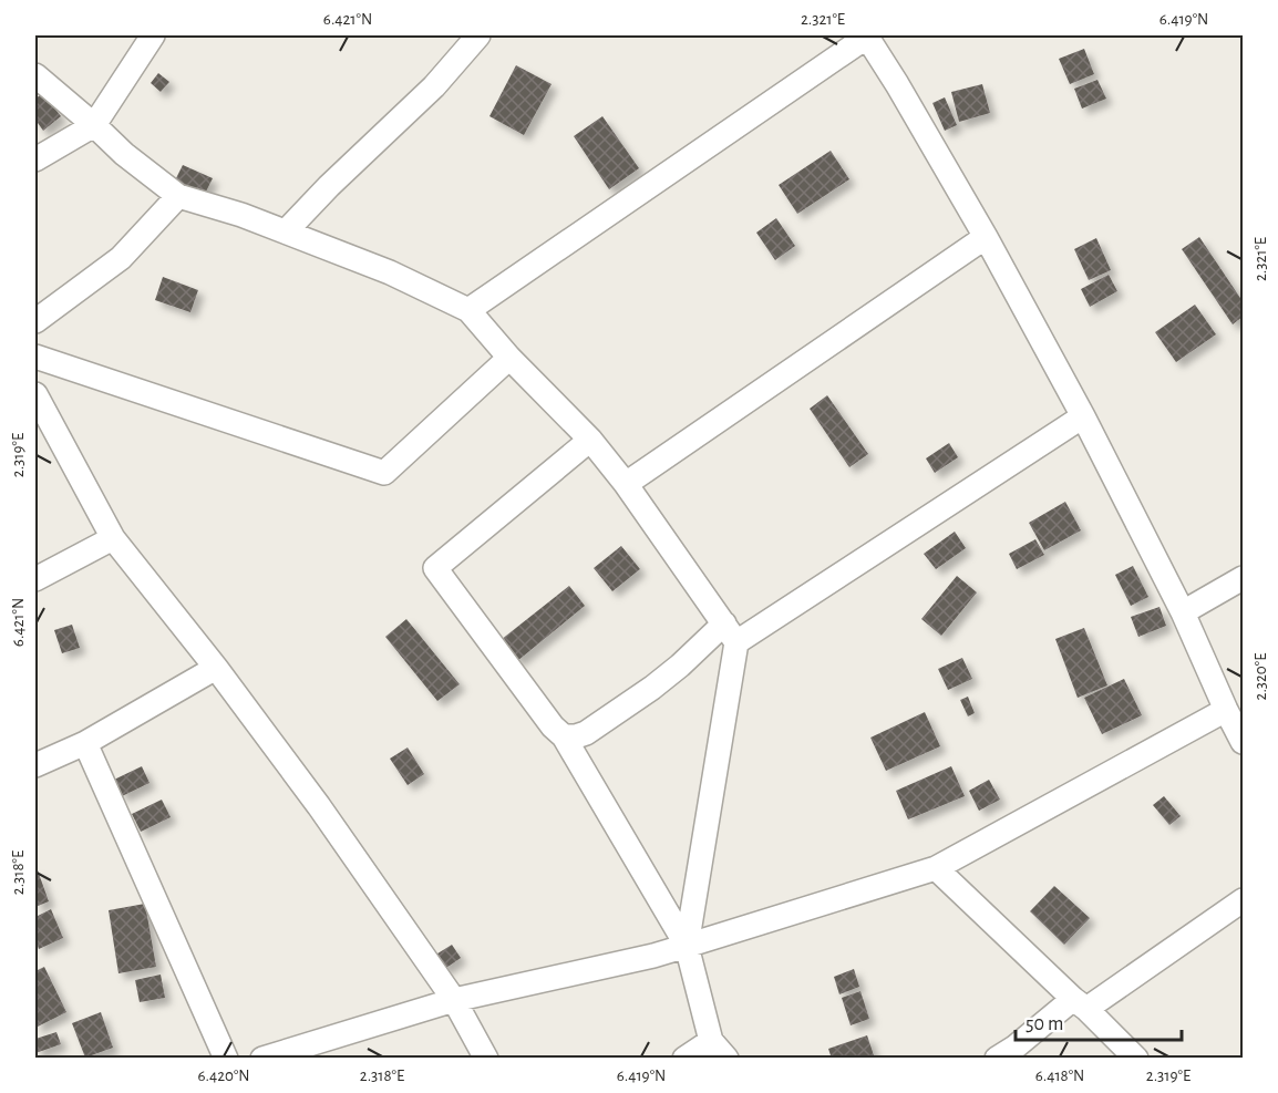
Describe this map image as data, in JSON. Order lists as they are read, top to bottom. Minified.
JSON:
{"scale_bar":"50 m","coordinates":["6.421°N","2.321°E","6.419°N","2.319°E","2.320°E","2.318°E","6.420°N","6.418°N"]}
